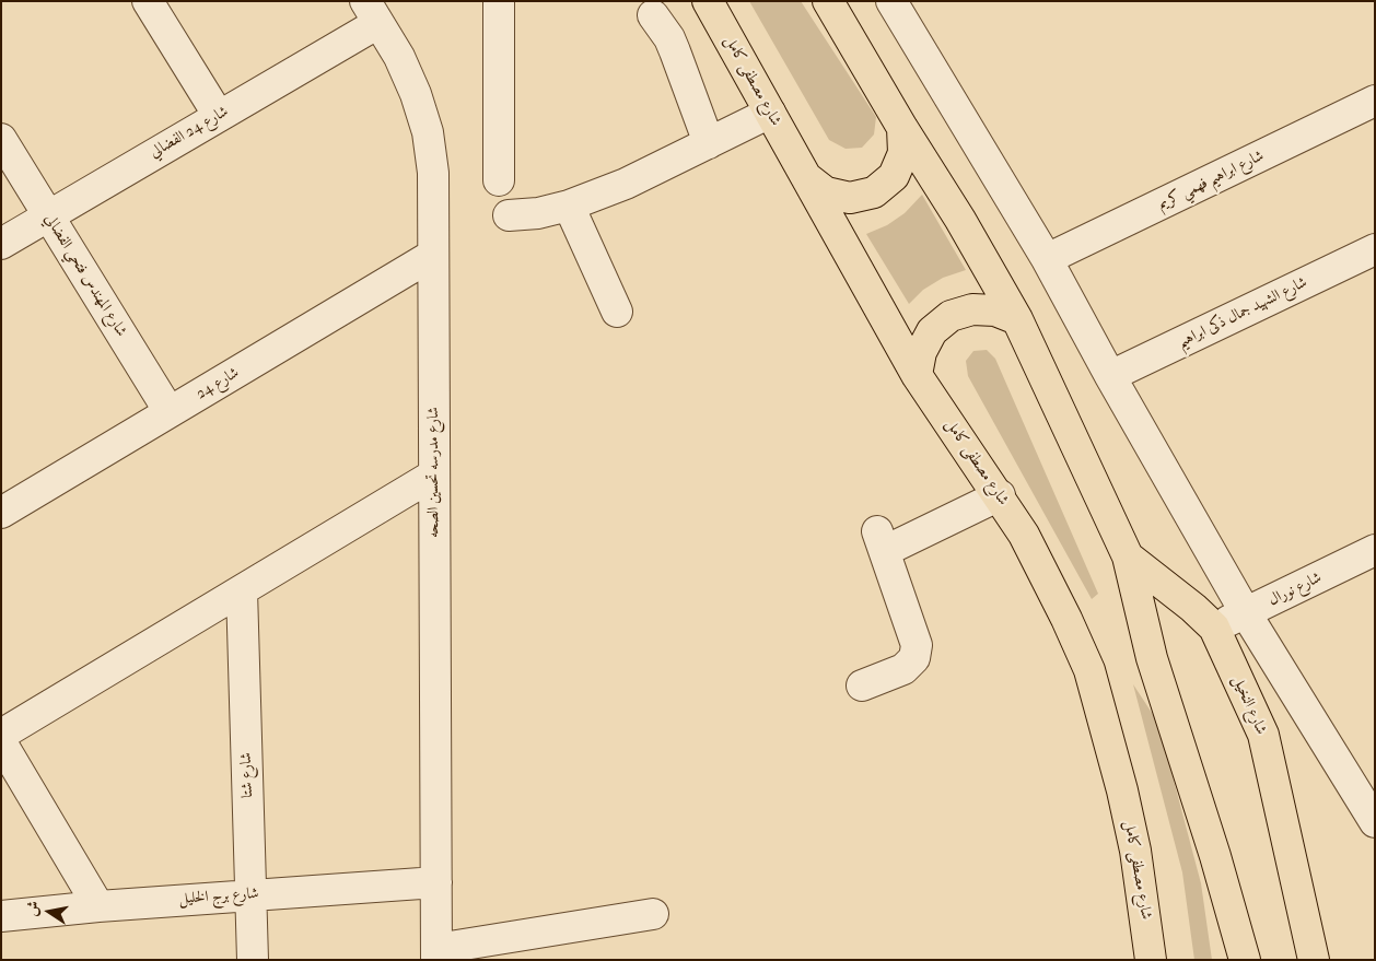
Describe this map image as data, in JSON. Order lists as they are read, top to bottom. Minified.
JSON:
{"streets":{"main road":["شارع مصطفى كامل","شارع النخيل"],"street":["شارع 24 الفضالي","شارع ابراهيم فهمي كريم","شارع المهندس فتحي الفضالي","شارع الشهيد جمال ذكى ابراهيم","شارع 24","شارع مدرسه تحسين الصحه","شارع نورال","شارع شتا","شارع برج الخليل"]},"crossings":[["شارع 24 الفضالي","شارع المهندس فتحي الفضالي"],["شارع 24 الفضالي","شارع مدرسه تحسين الصحه"],["شارع المهندس فتحي الفضالي","شارع 24"],["شارع 24","شارع مدرسه تحسين الصحه"],["شارع مدرسه تحسين الصحه","شارع برج الخليل"],["شارع نورال","شارع النخيل"],["شارع شتا","شارع برج الخليل"]],"north":"left"}
